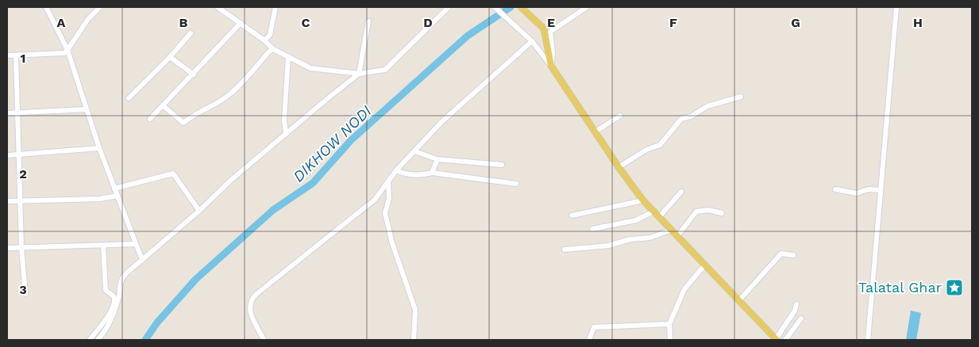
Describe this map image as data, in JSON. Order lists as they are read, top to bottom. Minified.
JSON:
{"water":["DIKHOW NODI"],"places":{"place":["Talatal Ghar"]},"grid":{"columns":["A","B","C","D","E","F","G","H"],"rows":["1","2","3"]}}
